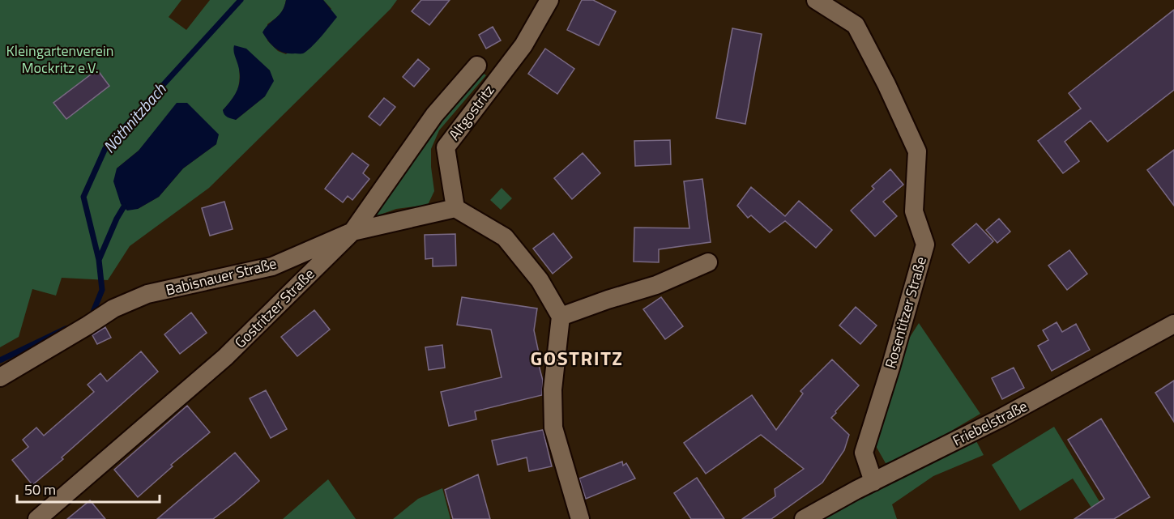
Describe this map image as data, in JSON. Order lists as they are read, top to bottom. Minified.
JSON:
{"streets":{"street":["Altgostritz","Babisnauer Straße","Gostritzer Straße","Rosentitzer Straße","Friebelstraße"]},"crossings":[["Altgostritz","Babisnauer Straße"],["Babisnauer Straße","Gostritzer Straße"],["Rosentitzer Straße","Friebelstraße"]],"districts":["GOSTRITZ"],"water":["Nöthnitzbach"],"parks":["Kleingartenverein Mockritz e.V."],"scale_bar":"50 m"}
